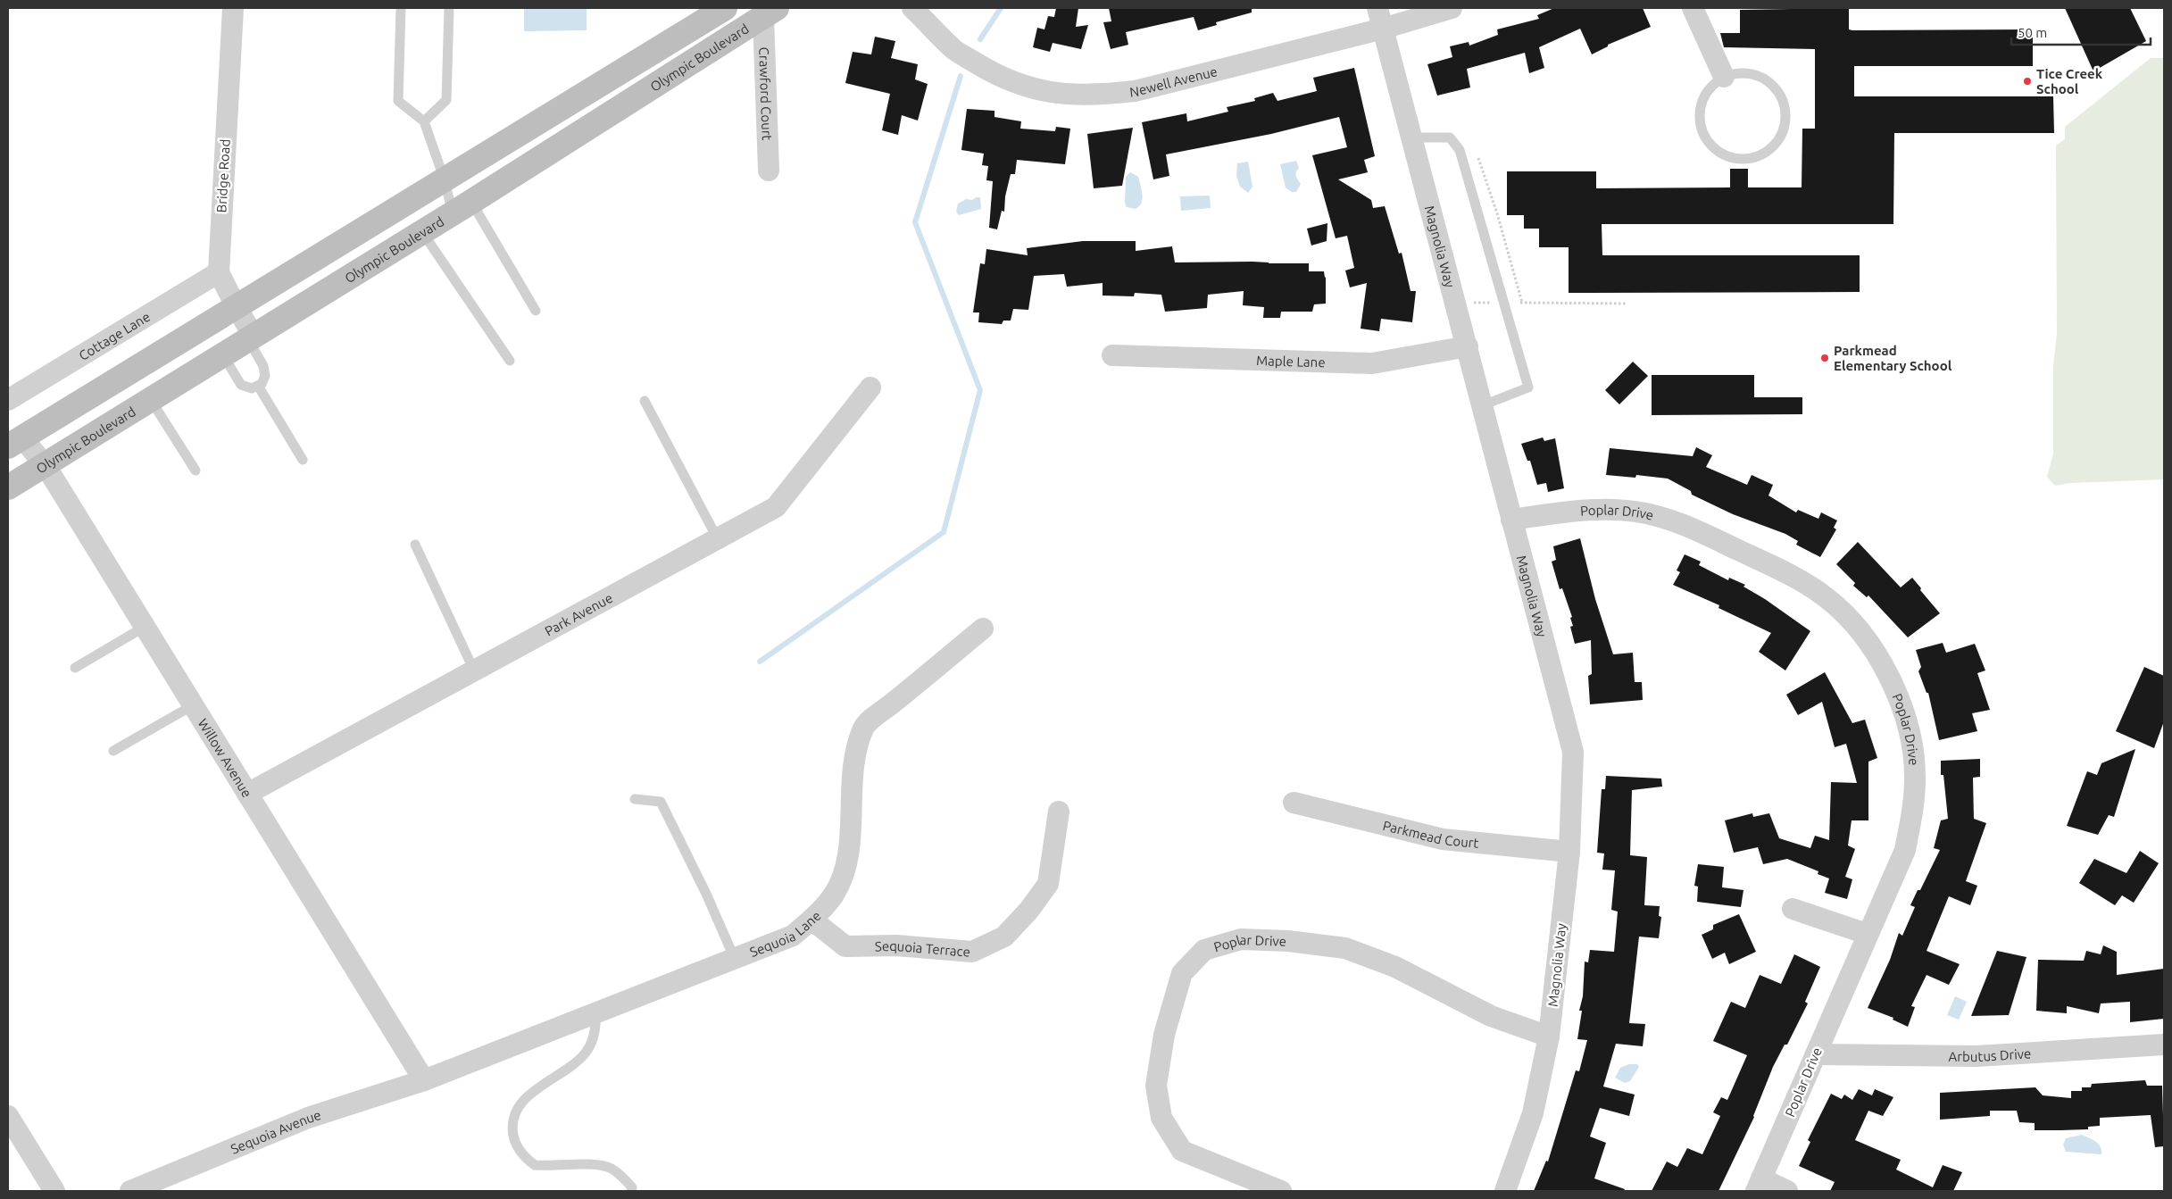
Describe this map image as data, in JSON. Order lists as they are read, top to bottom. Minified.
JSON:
{"streets":{"main road":["Olympic Boulevard"],"street":["Newell Avenue","Crawford Court","Bridge Road","Magnolia Way","Cottage Lane","Maple Lane","Poplar Drive","Park Avenue","Willow Avenue","Parkmead Court","Sequoia Lane","Sequoia Terrace","Arbutus Drive","Sequoia Avenue"]},"crossings":[["Olympic Boulevard","Crawford Court"],["Olympic Boulevard","Bridge Road"],["Olympic Boulevard","Willow Avenue"],["Newell Avenue","Magnolia Way"],["Bridge Road","Cottage Lane"],["Magnolia Way","Maple Lane"],["Magnolia Way","Poplar Drive"],["Magnolia Way","Parkmead Court"],["Poplar Drive","Arbutus Drive"],["Park Avenue","Willow Avenue"],["Willow Avenue","Sequoia Lane"],["Willow Avenue","Sequoia Avenue"],["Sequoia Lane","Sequoia Terrace"],["Sequoia Lane","Sequoia Avenue"]],"places":["Tice Creek School","Parkmead Elementary School"],"scale_bar":"50 m"}
